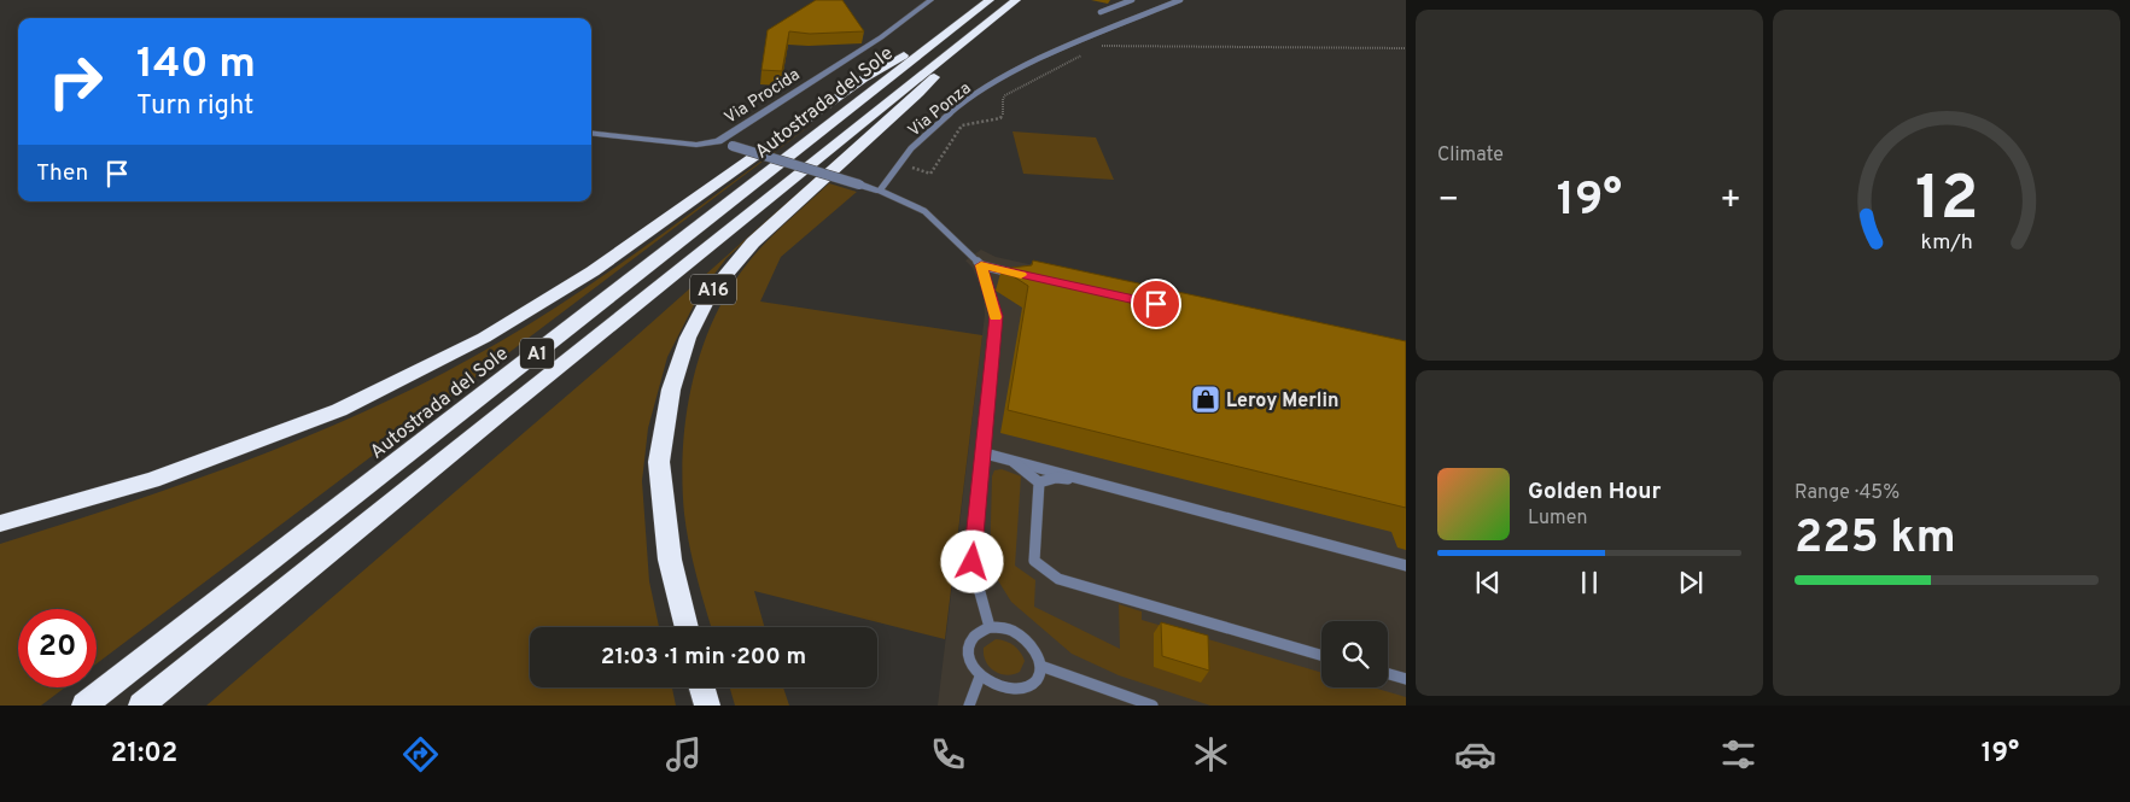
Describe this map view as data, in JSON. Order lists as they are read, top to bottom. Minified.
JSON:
{"streets":{"highway":["Autostrada del Sole","A16","A1"],"street":["Via Procida"],"lane":["Via Ponza"]},"crossings":[["Autostrada del Sole","A16"]],"places":{"shop":["Leroy Merlin"]},"page":{"tile":["Climate",["Range · 45%","225 km"]],"turn":["140 m","Turn right"],"then":"Then","heat":["−","19°","+"],"song":["Golden Hour","Lumen"],"limit":"20","trip":"21:03 · 1 min · 200 m","tabs":["21:02","19°"],"gauge":["12","km/h"]}}
